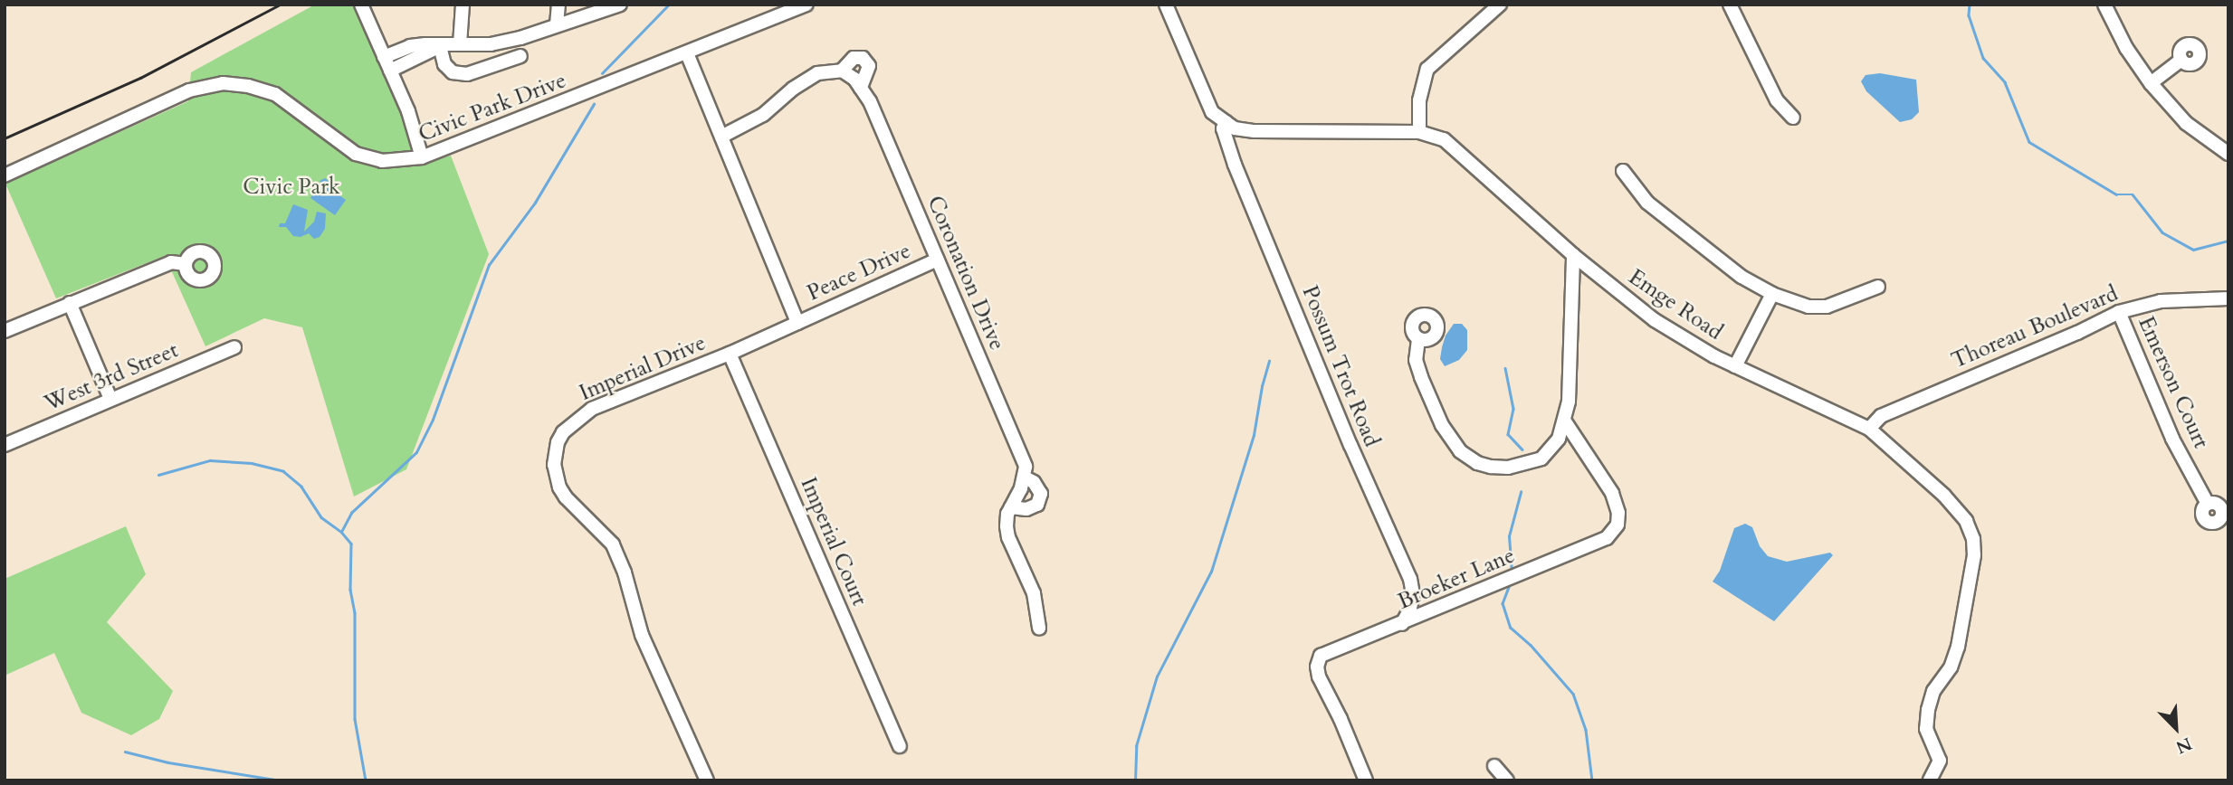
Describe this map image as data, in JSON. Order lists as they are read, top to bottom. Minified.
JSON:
{"streets":{"street":["Civic Park Drive","Peace Drive","Coronation Drive","Emge Road","Thoreau Boulevard","Possum Trot Road","Imperial Drive","West 3rd Street","Emerson Court","Imperial Court","Broeker Lane"]},"crossings":[["Peace Drive","Coronation Drive"],["Peace Drive","Imperial Drive"],["Emge Road","Thoreau Boulevard"],["Emge Road","Possum Trot Road"],["Thoreau Boulevard","Emerson Court"],["Possum Trot Road","Broeker Lane"],["Imperial Drive","Imperial Court"]],"parks":["Civic Park"],"north":"bottom right"}
